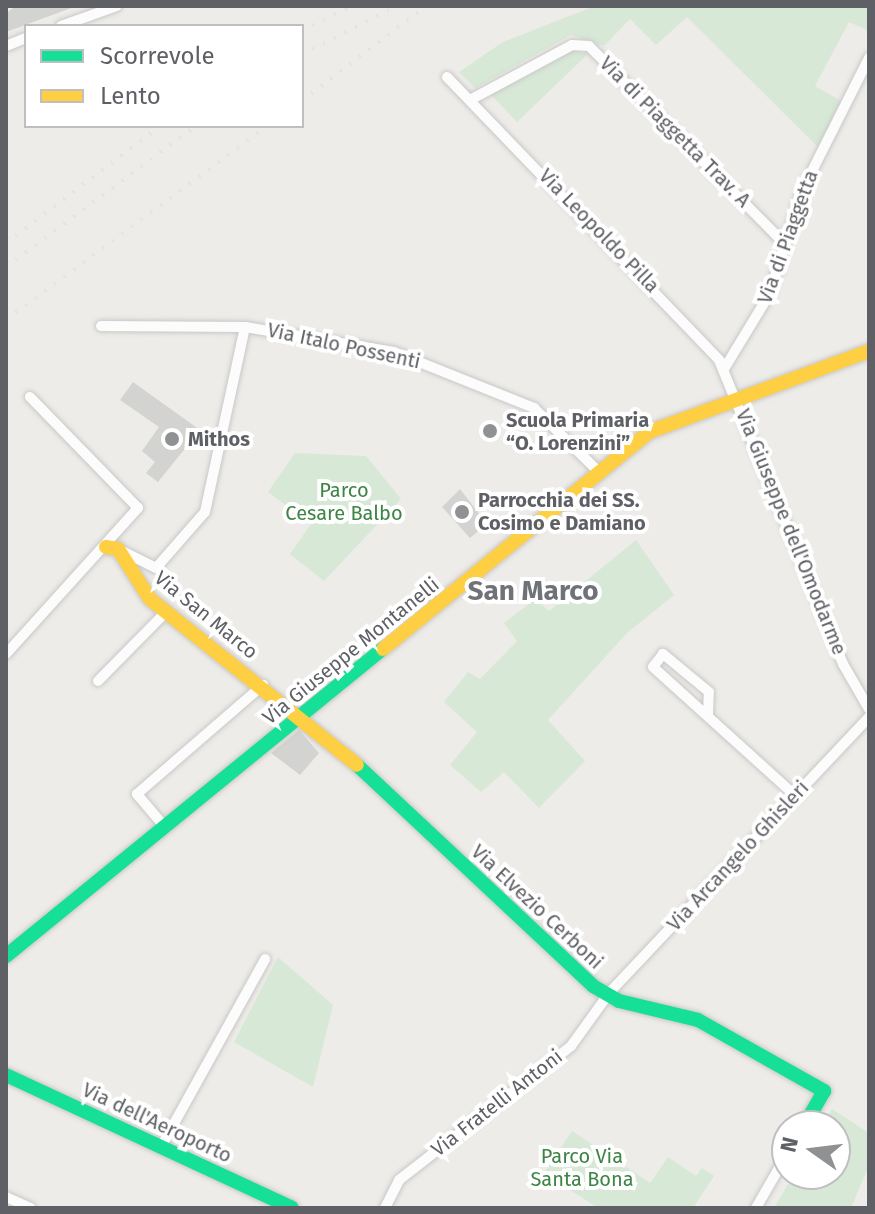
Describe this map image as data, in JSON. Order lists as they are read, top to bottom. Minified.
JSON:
{"streets":{"street":["Via di Piaggetta Trav. A","Via Leopoldo Pilla","Via di Piaggetta","Via Italo Possenti","Via Giuseppe dell'Omodarme","Via San Marco","Via Giuseppe Montanelli","Via Arcangelo Ghisleri","Via Elvezio Cerboni","Via Fratelli Antoni","Via dell'Aeroporto"]},"crossings":[["Via di Piaggetta Trav. A","Via Leopoldo Pilla"],["Via di Piaggetta Trav. A","Via di Piaggetta"],["Via Leopoldo Pilla","Via di Piaggetta"],["Via Leopoldo Pilla","Via Giuseppe dell'Omodarme"],["Via Leopoldo Pilla","Via Giuseppe Montanelli"],["Via Italo Possenti","Via Giuseppe Montanelli"],["Via Giuseppe dell'Omodarme","Via Giuseppe Montanelli"],["Via San Marco","Via Giuseppe Montanelli"],["Via San Marco","Via Elvezio Cerboni"],["Via Giuseppe Montanelli","Via Elvezio Cerboni"],["Via Arcangelo Ghisleri","Via Elvezio Cerboni"],["Via Arcangelo Ghisleri","Via Fratelli Antoni"],["Via Elvezio Cerboni","Via Fratelli Antoni"]],"districts":["San Marco"],"parks":["Parco Cesare Balbo","Parco Via Santa Bona"],"places":["Scuola Primaria “O. Lorenzini”","Mithos","Parrocchia dei SS. Cosimo e Damiano"],"legend":["Scorrevole","Lento"],"north":"left"}
